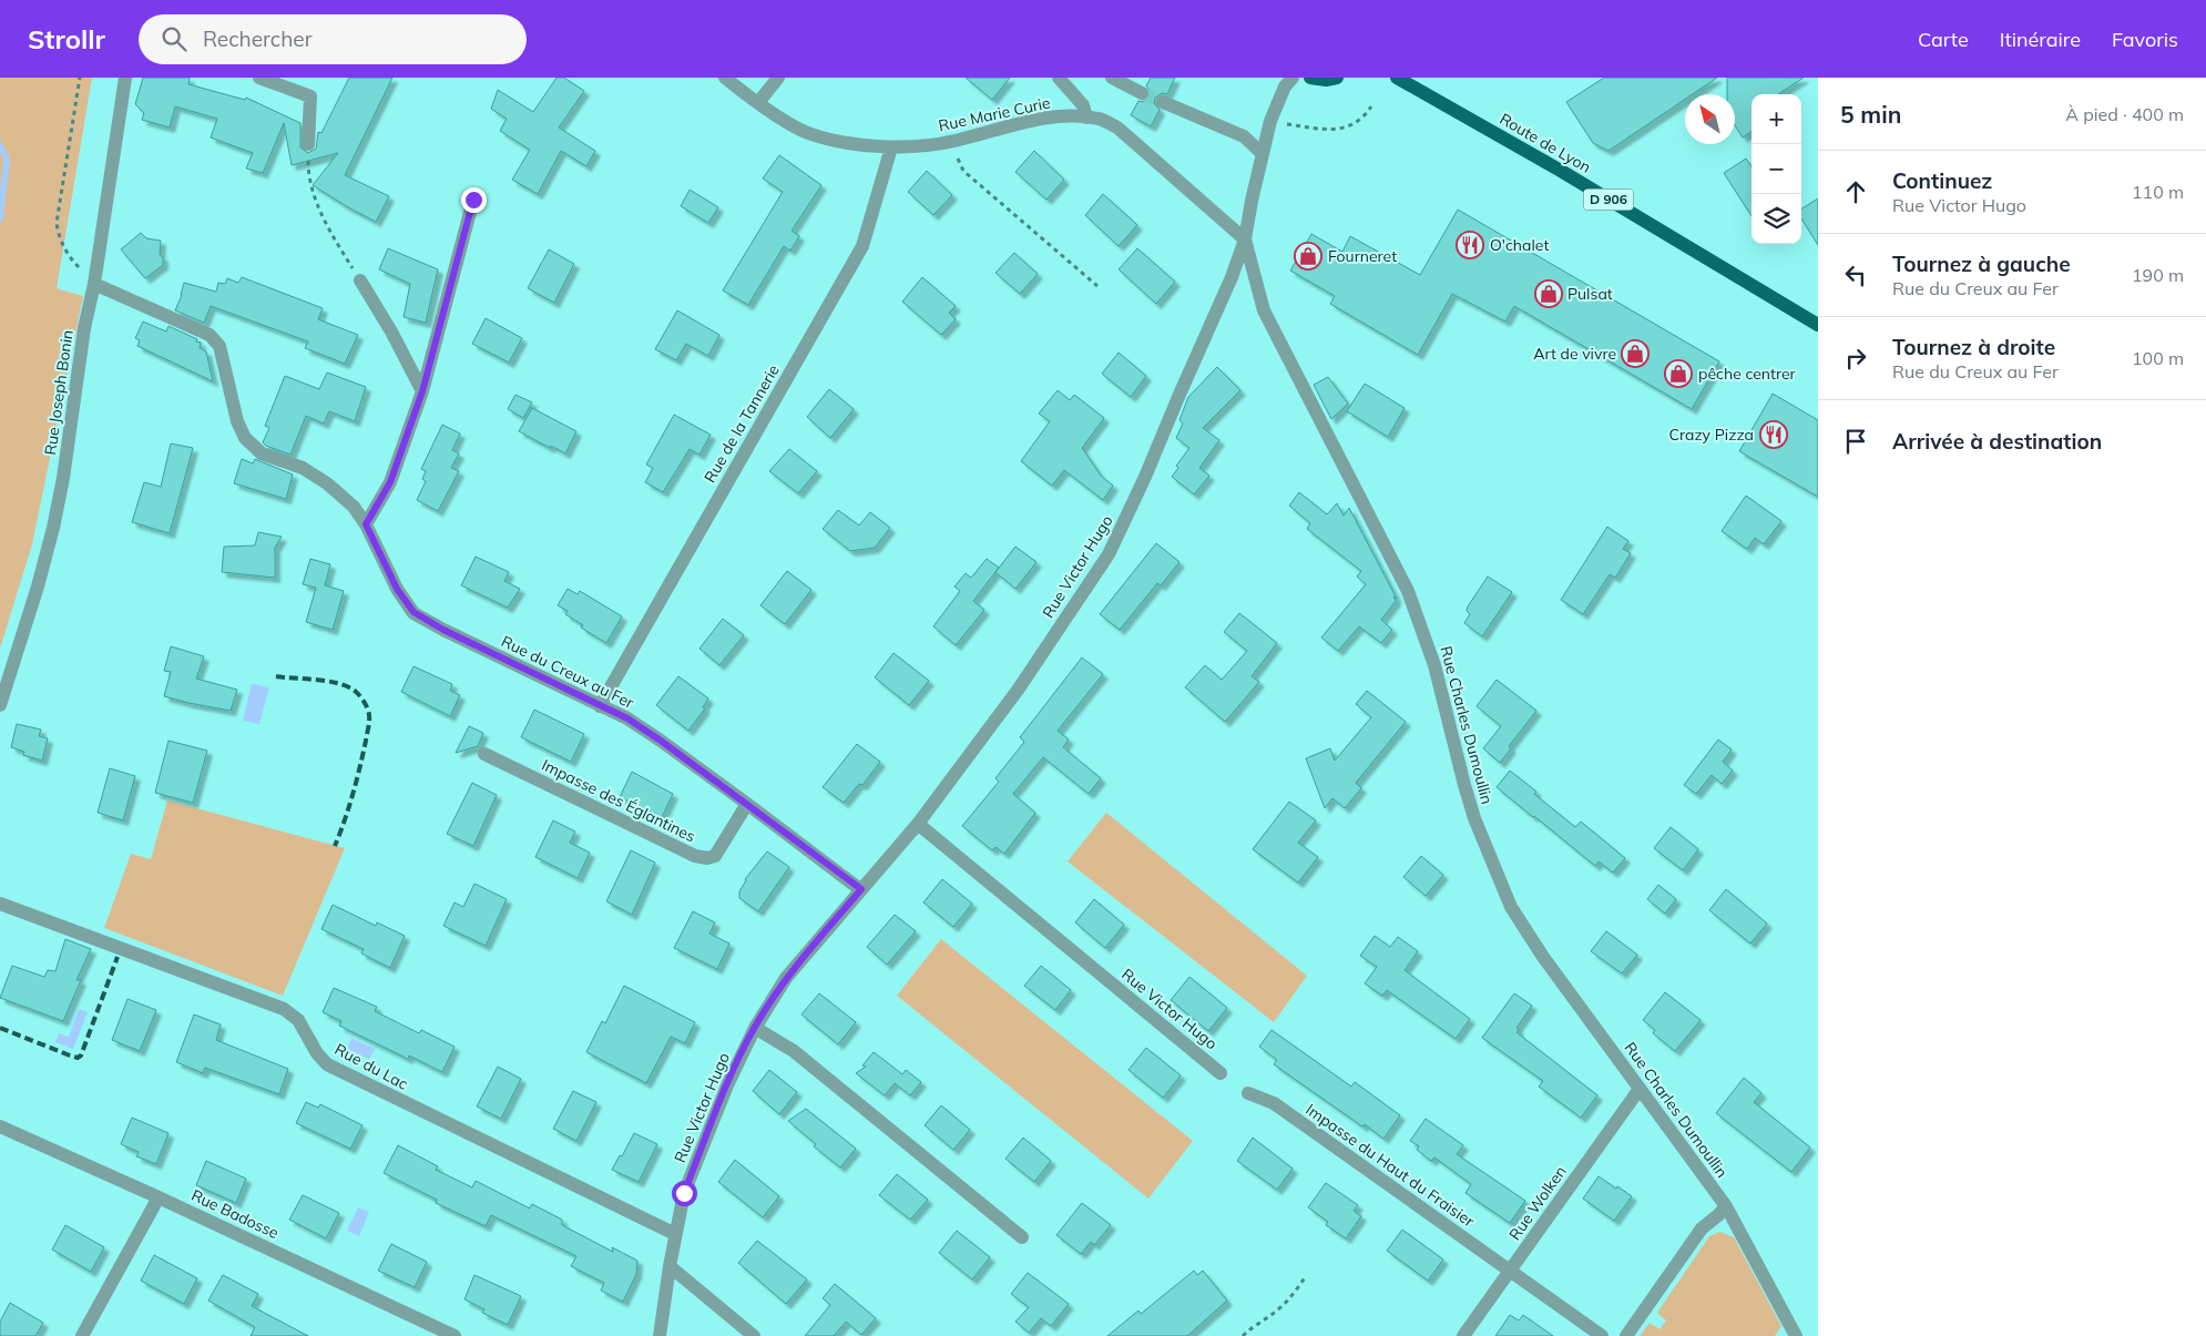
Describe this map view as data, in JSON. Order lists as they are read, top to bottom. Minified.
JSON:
{"streets":{"main road":["Route de Lyon","D 906"],"street":["Rue Marie Curie","Rue Joseph Bonin","Rue de la Tannerie","Rue Victor Hugo","Rue du Creux au Fer","Rue Charles Dumoullin","Impasse des Églantines","Rue du Lac","Impasse du Haut du Fraisier","Rue Wolken","Rue Badosse"]},"crossings":[["Rue Marie Curie","Rue de la Tannerie"],["Rue Marie Curie","Rue Victor Hugo"],["Rue Marie Curie","Rue Charles Dumoullin"],["Rue Joseph Bonin","Rue du Creux au Fer"],["Rue de la Tannerie","Rue du Creux au Fer"],["Rue Victor Hugo","Rue du Creux au Fer"],["Rue Victor Hugo","Rue Charles Dumoullin"],["Rue Victor Hugo","Rue du Lac"],["Rue du Creux au Fer","Impasse des Églantines"],["Rue Charles Dumoullin","Rue Wolken"],["Impasse du Haut du Fraisier","Rue Wolken"]],"places":{"restaurant":["O'chalet","Crazy Pizza"],"shop":["Fourneret","Pulsat","Art de vivre","pêche centrer"]},"north":"top left","page":{"header":"Strollr","search":"Rechercher","nav":["Carte","Itinéraire","Favoris"],"heading":["5 min","À pied · 400 m"],"map_buttons":["+","−"],"list":[["Continuez","Rue Victor Hugo","110 m"],["Tournez à gauche","Rue du Creux au Fer","190 m"],["Tournez à droite","Rue du Creux au Fer","100 m"],"Arrivée à destination"]}}
